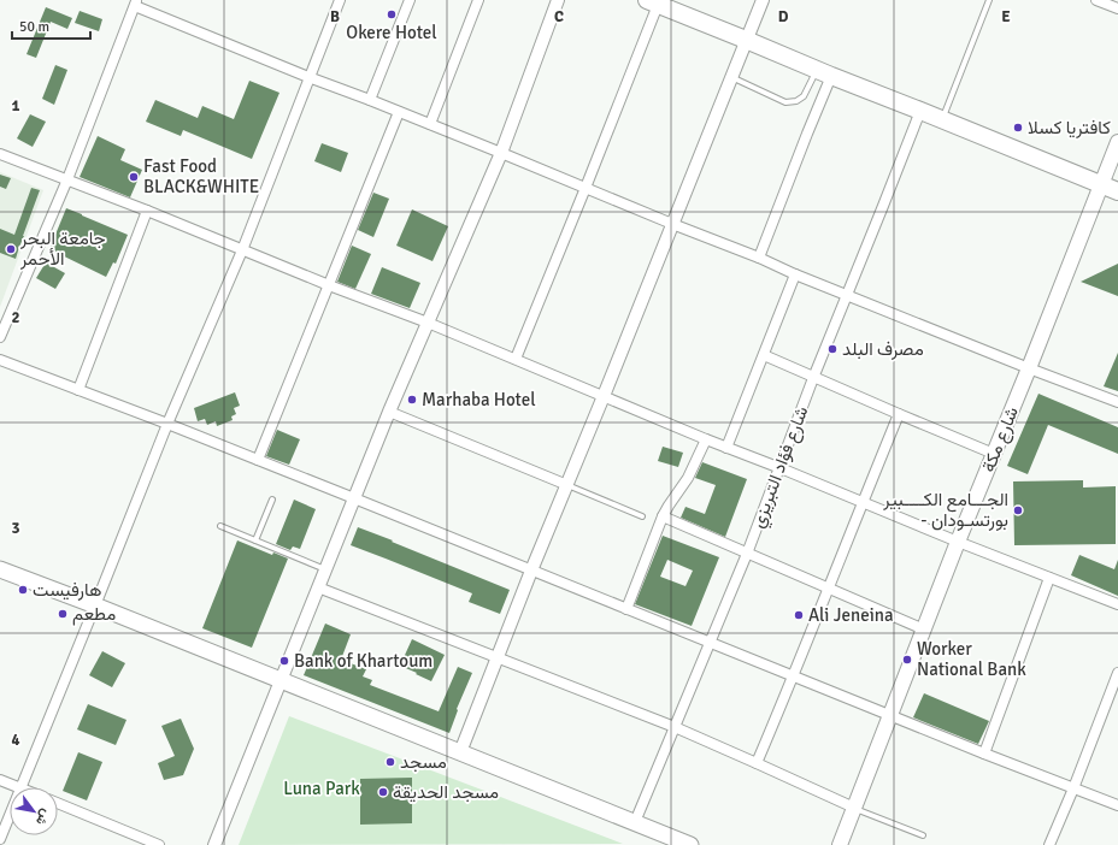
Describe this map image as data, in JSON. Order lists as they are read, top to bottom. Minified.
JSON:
{"streets":{"main road":["شارع مكة"],"street":["شارع فؤاد التبريزي"]},"parks":["Luna Park"],"places":["Okere Hotel","كافتريا كسلا","Fast Food BLACK&WHITE","جامعة البحر الأحمر","مصرف البلد","Marhaba Hotel","الجـــامع الكــــبير - بورتسـودان","هارفيست","مطعم","Ali Jeneina","Worker National Bank","Bank of Khartoum","مسجد","مسجد الحديقة"],"scale_bar":"50 m","north":"bottom right","grid":{"columns":["B","C","D","E"],"rows":["1","2","3","4"]}}
